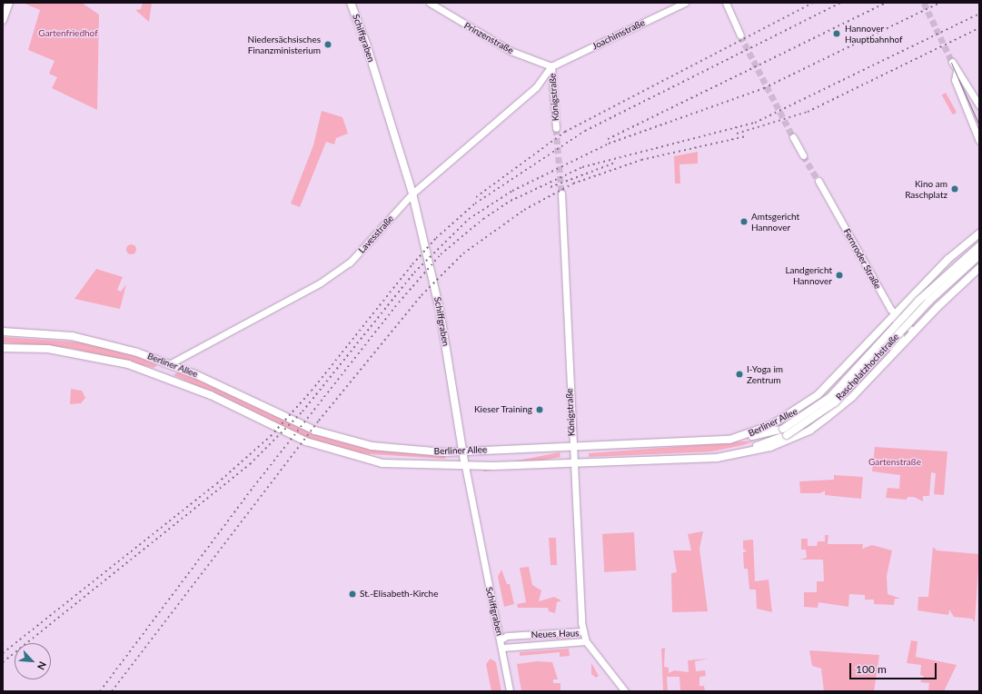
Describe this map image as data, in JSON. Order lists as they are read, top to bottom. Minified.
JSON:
{"streets":{"main road":["Schiffgraben","Berliner Allee","Raschplatzhochstraße"],"street":["Joachimstraße","Prinzenstraße","Königstraße","Lavesstraße","Fernroder Straße","Neues Haus"]},"crossings":[["Joachimstraße","Prinzenstraße"],["Joachimstraße","Königstraße"],["Joachimstraße","Lavesstraße"],["Schiffgraben","Lavesstraße"],["Schiffgraben","Berliner Allee"],["Schiffgraben","Neues Haus"],["Prinzenstraße","Königstraße"],["Prinzenstraße","Lavesstraße"],["Königstraße","Lavesstraße"],["Königstraße","Berliner Allee"],["Königstraße","Neues Haus"],["Lavesstraße","Berliner Allee"],["Fernroder Straße","Berliner Allee"],["Berliner Allee","Raschplatzhochstraße"]],"parks":["Gartenfriedhof","Gartenstraße"],"places":["Hannover Hauptbahnhof","Niedersächsisches Finanzministerium","Kino am Raschplatz","Amtsgericht Hannover","Landgericht Hannover","I-Yoga im Zentrum","Kieser Training","St.-Elisabeth-Kirche"],"scale_bar":"100 m","north":"bottom right"}
